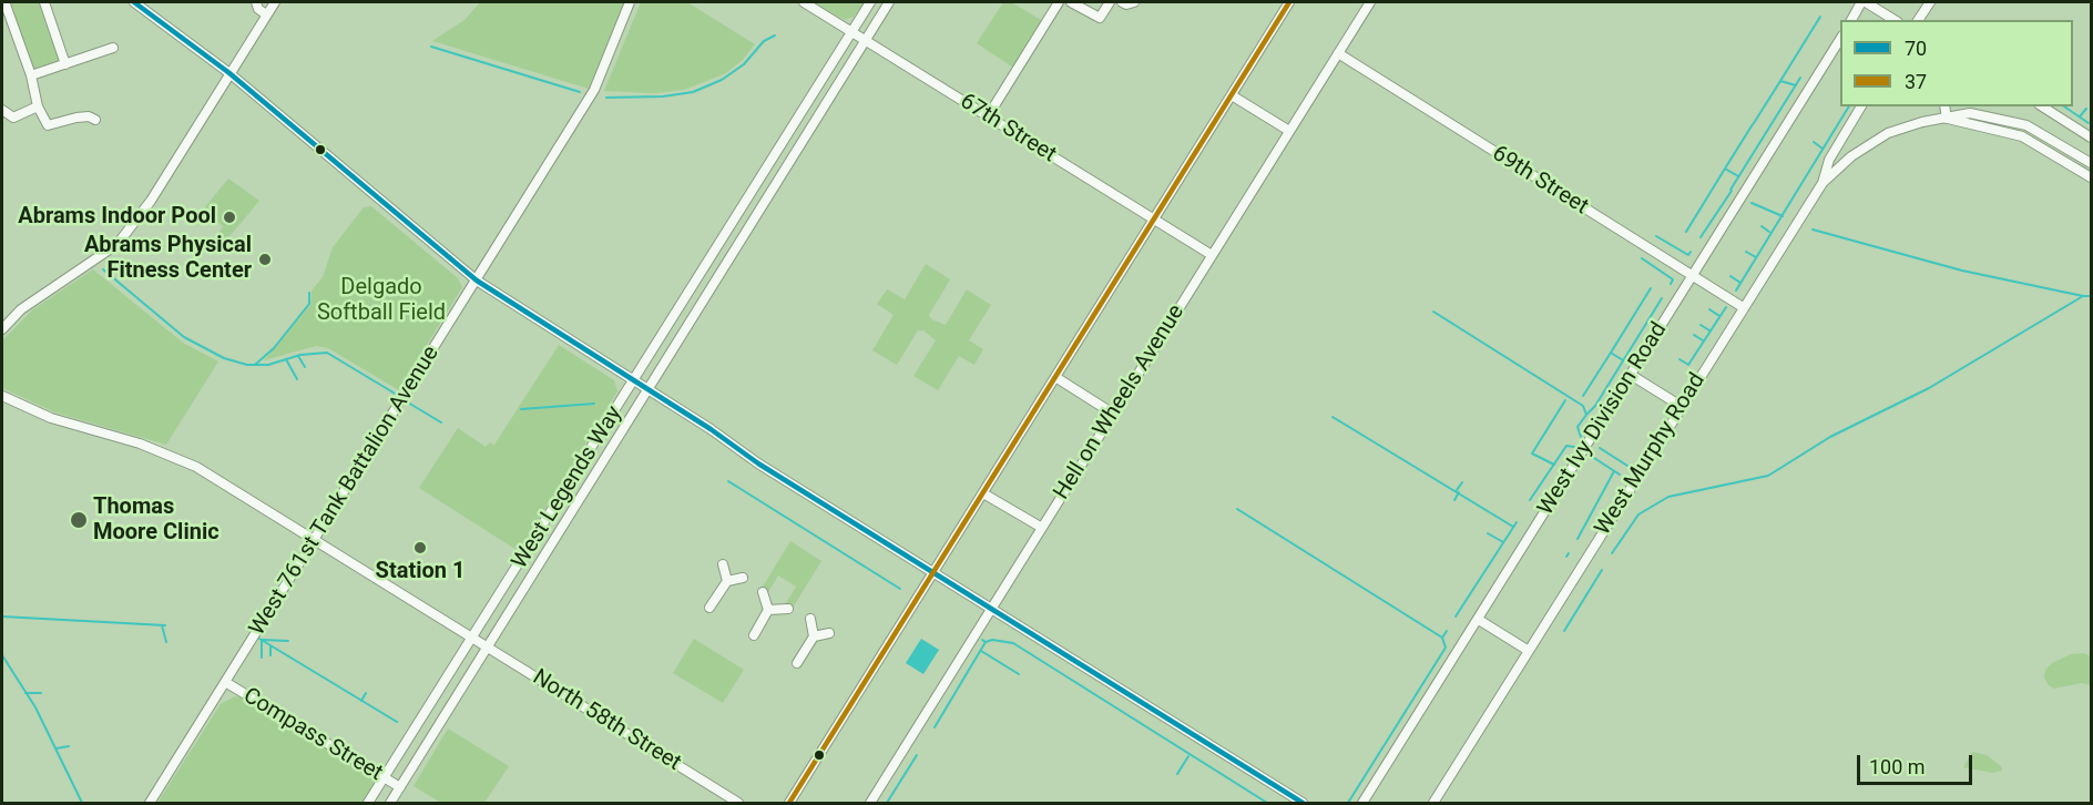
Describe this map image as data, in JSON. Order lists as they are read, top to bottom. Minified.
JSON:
{"streets":{"street":["67th Street","69th Street","Hell on Wheels Avenue","West Ivy Division Road","West Murphy Road","West Legends Way","West 761st Tank Battalion Avenue","North 58th Street","Compass Street"]},"crossings":[["67th Street","Hell on Wheels Avenue"],["67th Street","West Legends Way"],["69th Street","Hell on Wheels Avenue"],["69th Street","West Ivy Division Road"],["69th Street","West Murphy Road"],["West Legends Way","North 58th Street"],["West Legends Way","Compass Street"],["West 761st Tank Battalion Avenue","North 58th Street"],["West 761st Tank Battalion Avenue","Compass Street"]],"parks":["Delgado Softball Field"],"places":["Abrams Indoor Pool","Abrams Physical Fitness Center","Thomas Moore Clinic","Station 1"],"lines":["transit line 70","transit line 37"],"legend":["70","37"],"scale_bar":"100 m"}
